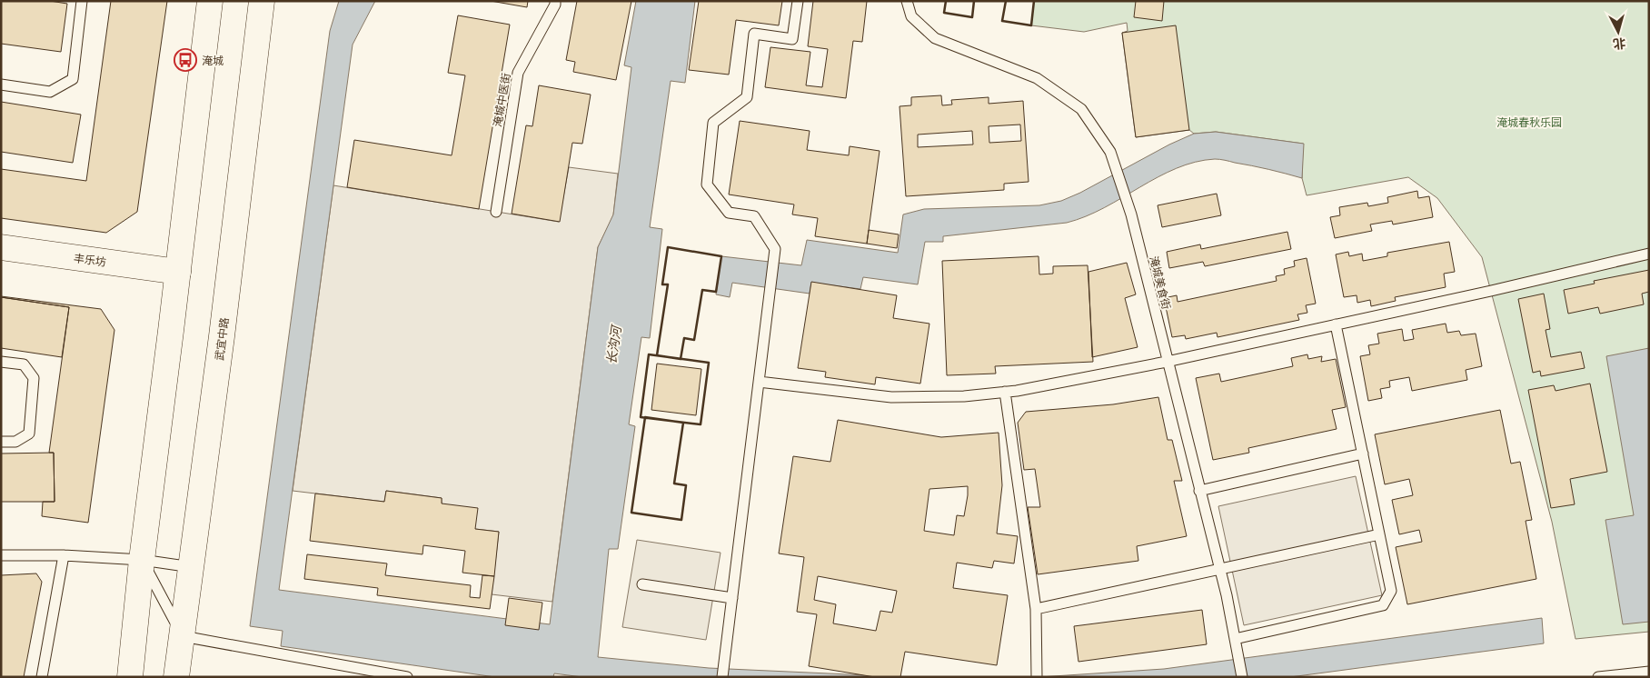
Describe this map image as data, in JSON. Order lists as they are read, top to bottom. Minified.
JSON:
{"streets":{"main road":["丰乐坊","武宜中路"],"lane":["淹城中医街","淹城美食街"]},"water":["长沟河"],"parks":["淹城春秋乐园"],"places":{"bus stop":["淹城"]},"north":"bottom"}
